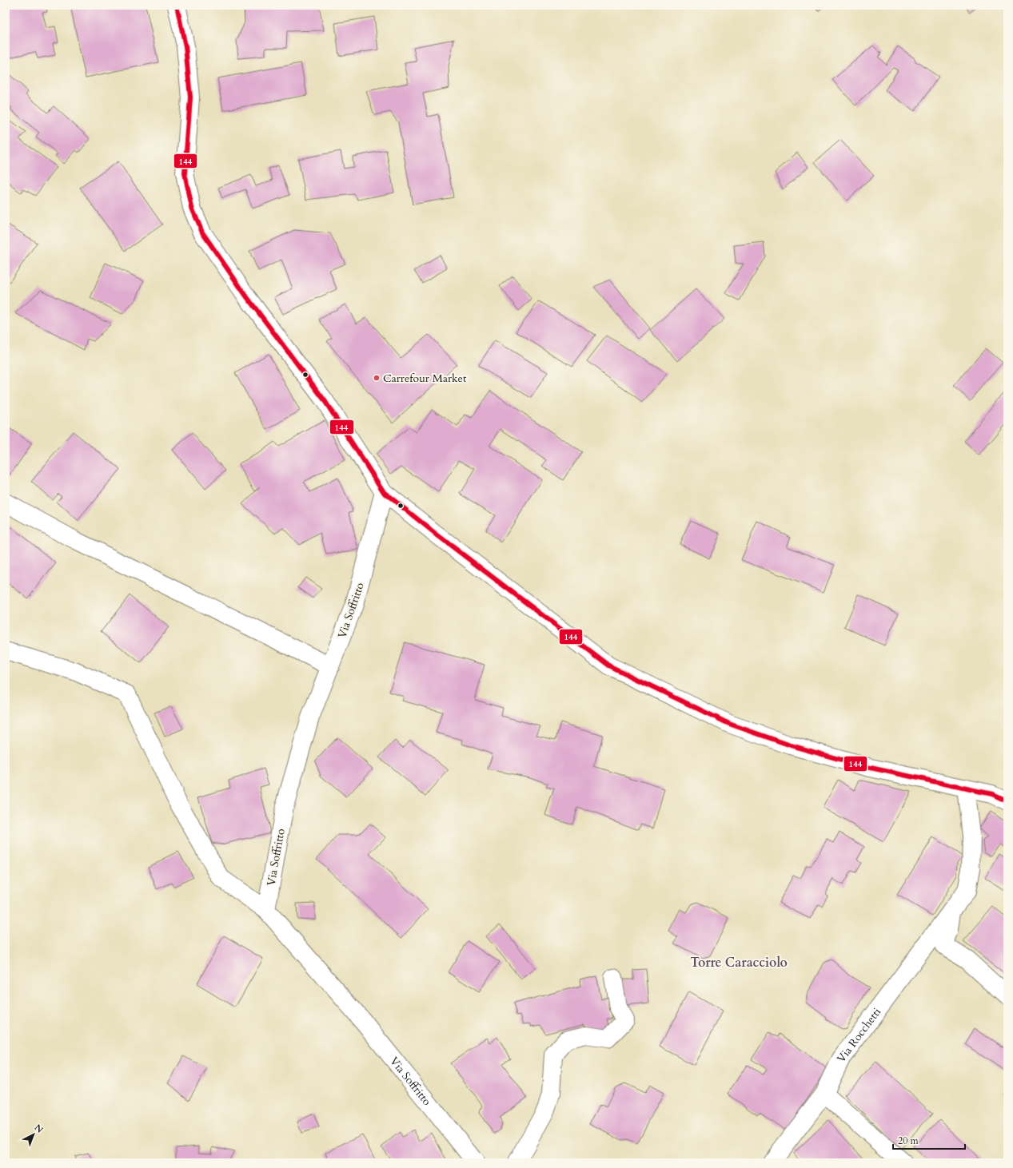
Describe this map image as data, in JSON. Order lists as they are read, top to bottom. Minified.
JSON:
{"streets":{"street":["Via Soffritto","Via Rocchetti"]},"districts":["Torre Caracciolo"],"places":["Carrefour Market"],"lines":["transit line 144"],"scale_bar":"20 m","north":"top right"}
